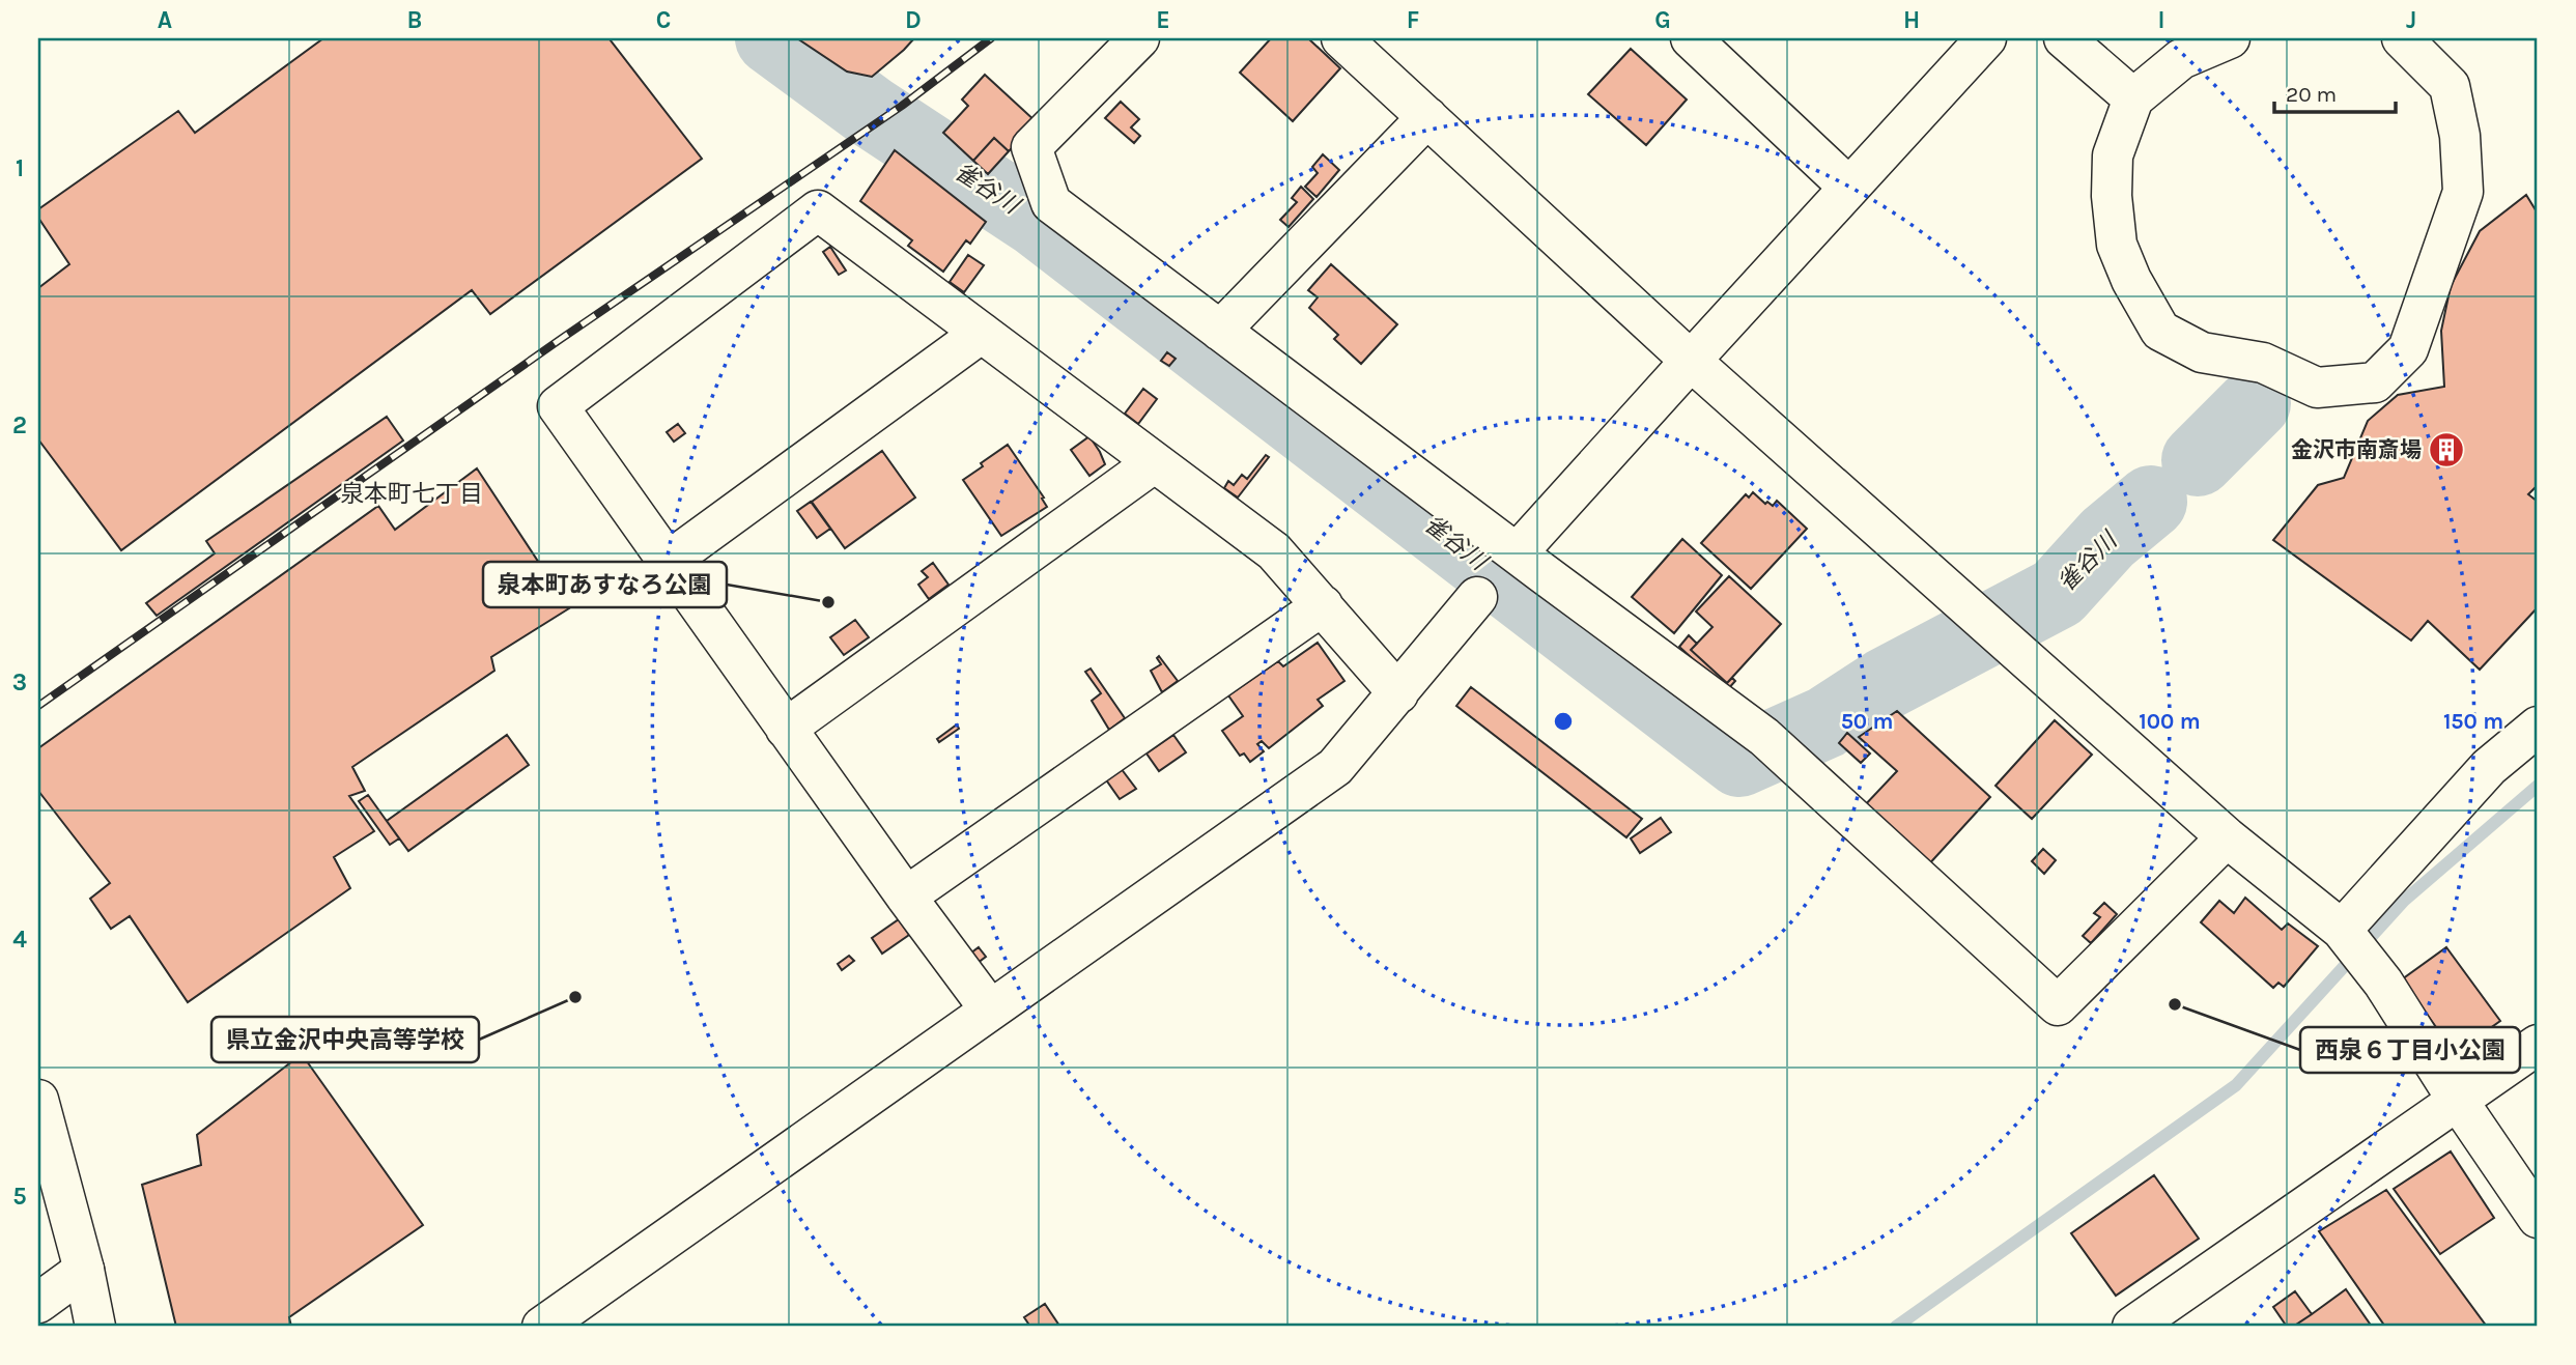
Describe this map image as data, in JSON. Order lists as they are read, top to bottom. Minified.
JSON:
{"districts":["泉本町七丁目"],"water":["雀谷川"],"places":{"building":["金沢市南斎場"],"other":["泉本町あすなろ公園","県立金沢中央高等学校","西泉６丁目小公園"]},"scale_bar":"20 m","grid":{"columns":["A","B","C","D","E","F","G","H","I","J"],"rows":["1","2","3","4","5"]},"rings":["50 m","100 m","150 m"]}
